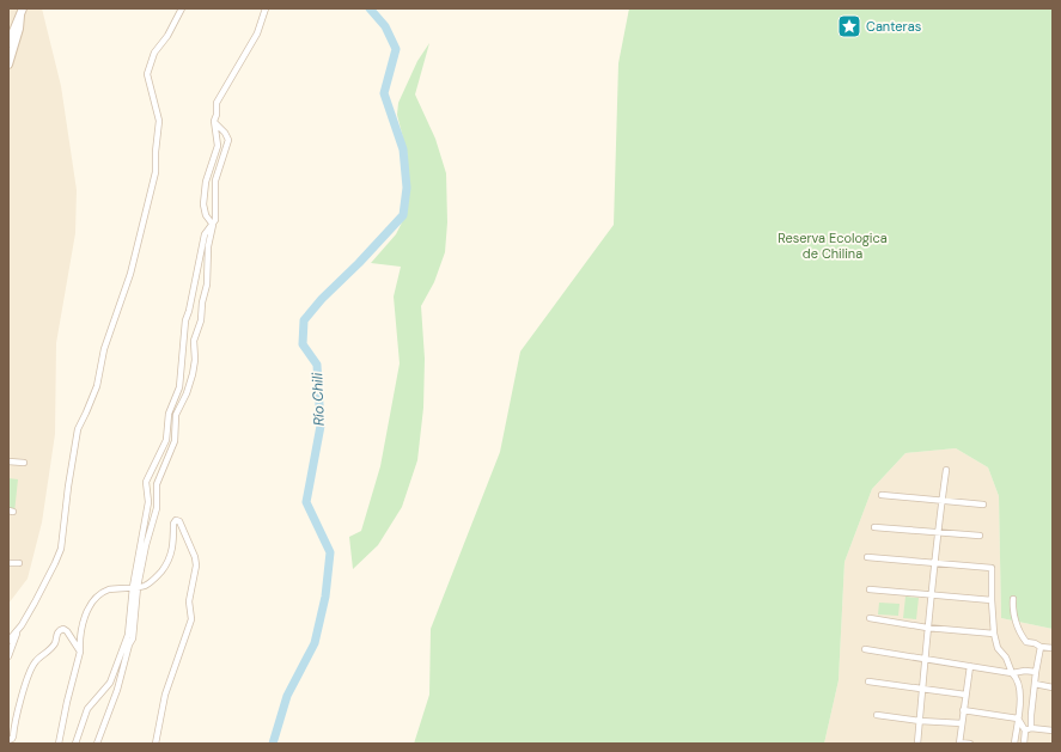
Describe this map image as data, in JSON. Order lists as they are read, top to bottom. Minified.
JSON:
{"water":["Río Chili"],"parks":["Reserva Ecologica de Chilina"],"places":{"place":["Canteras"]}}
